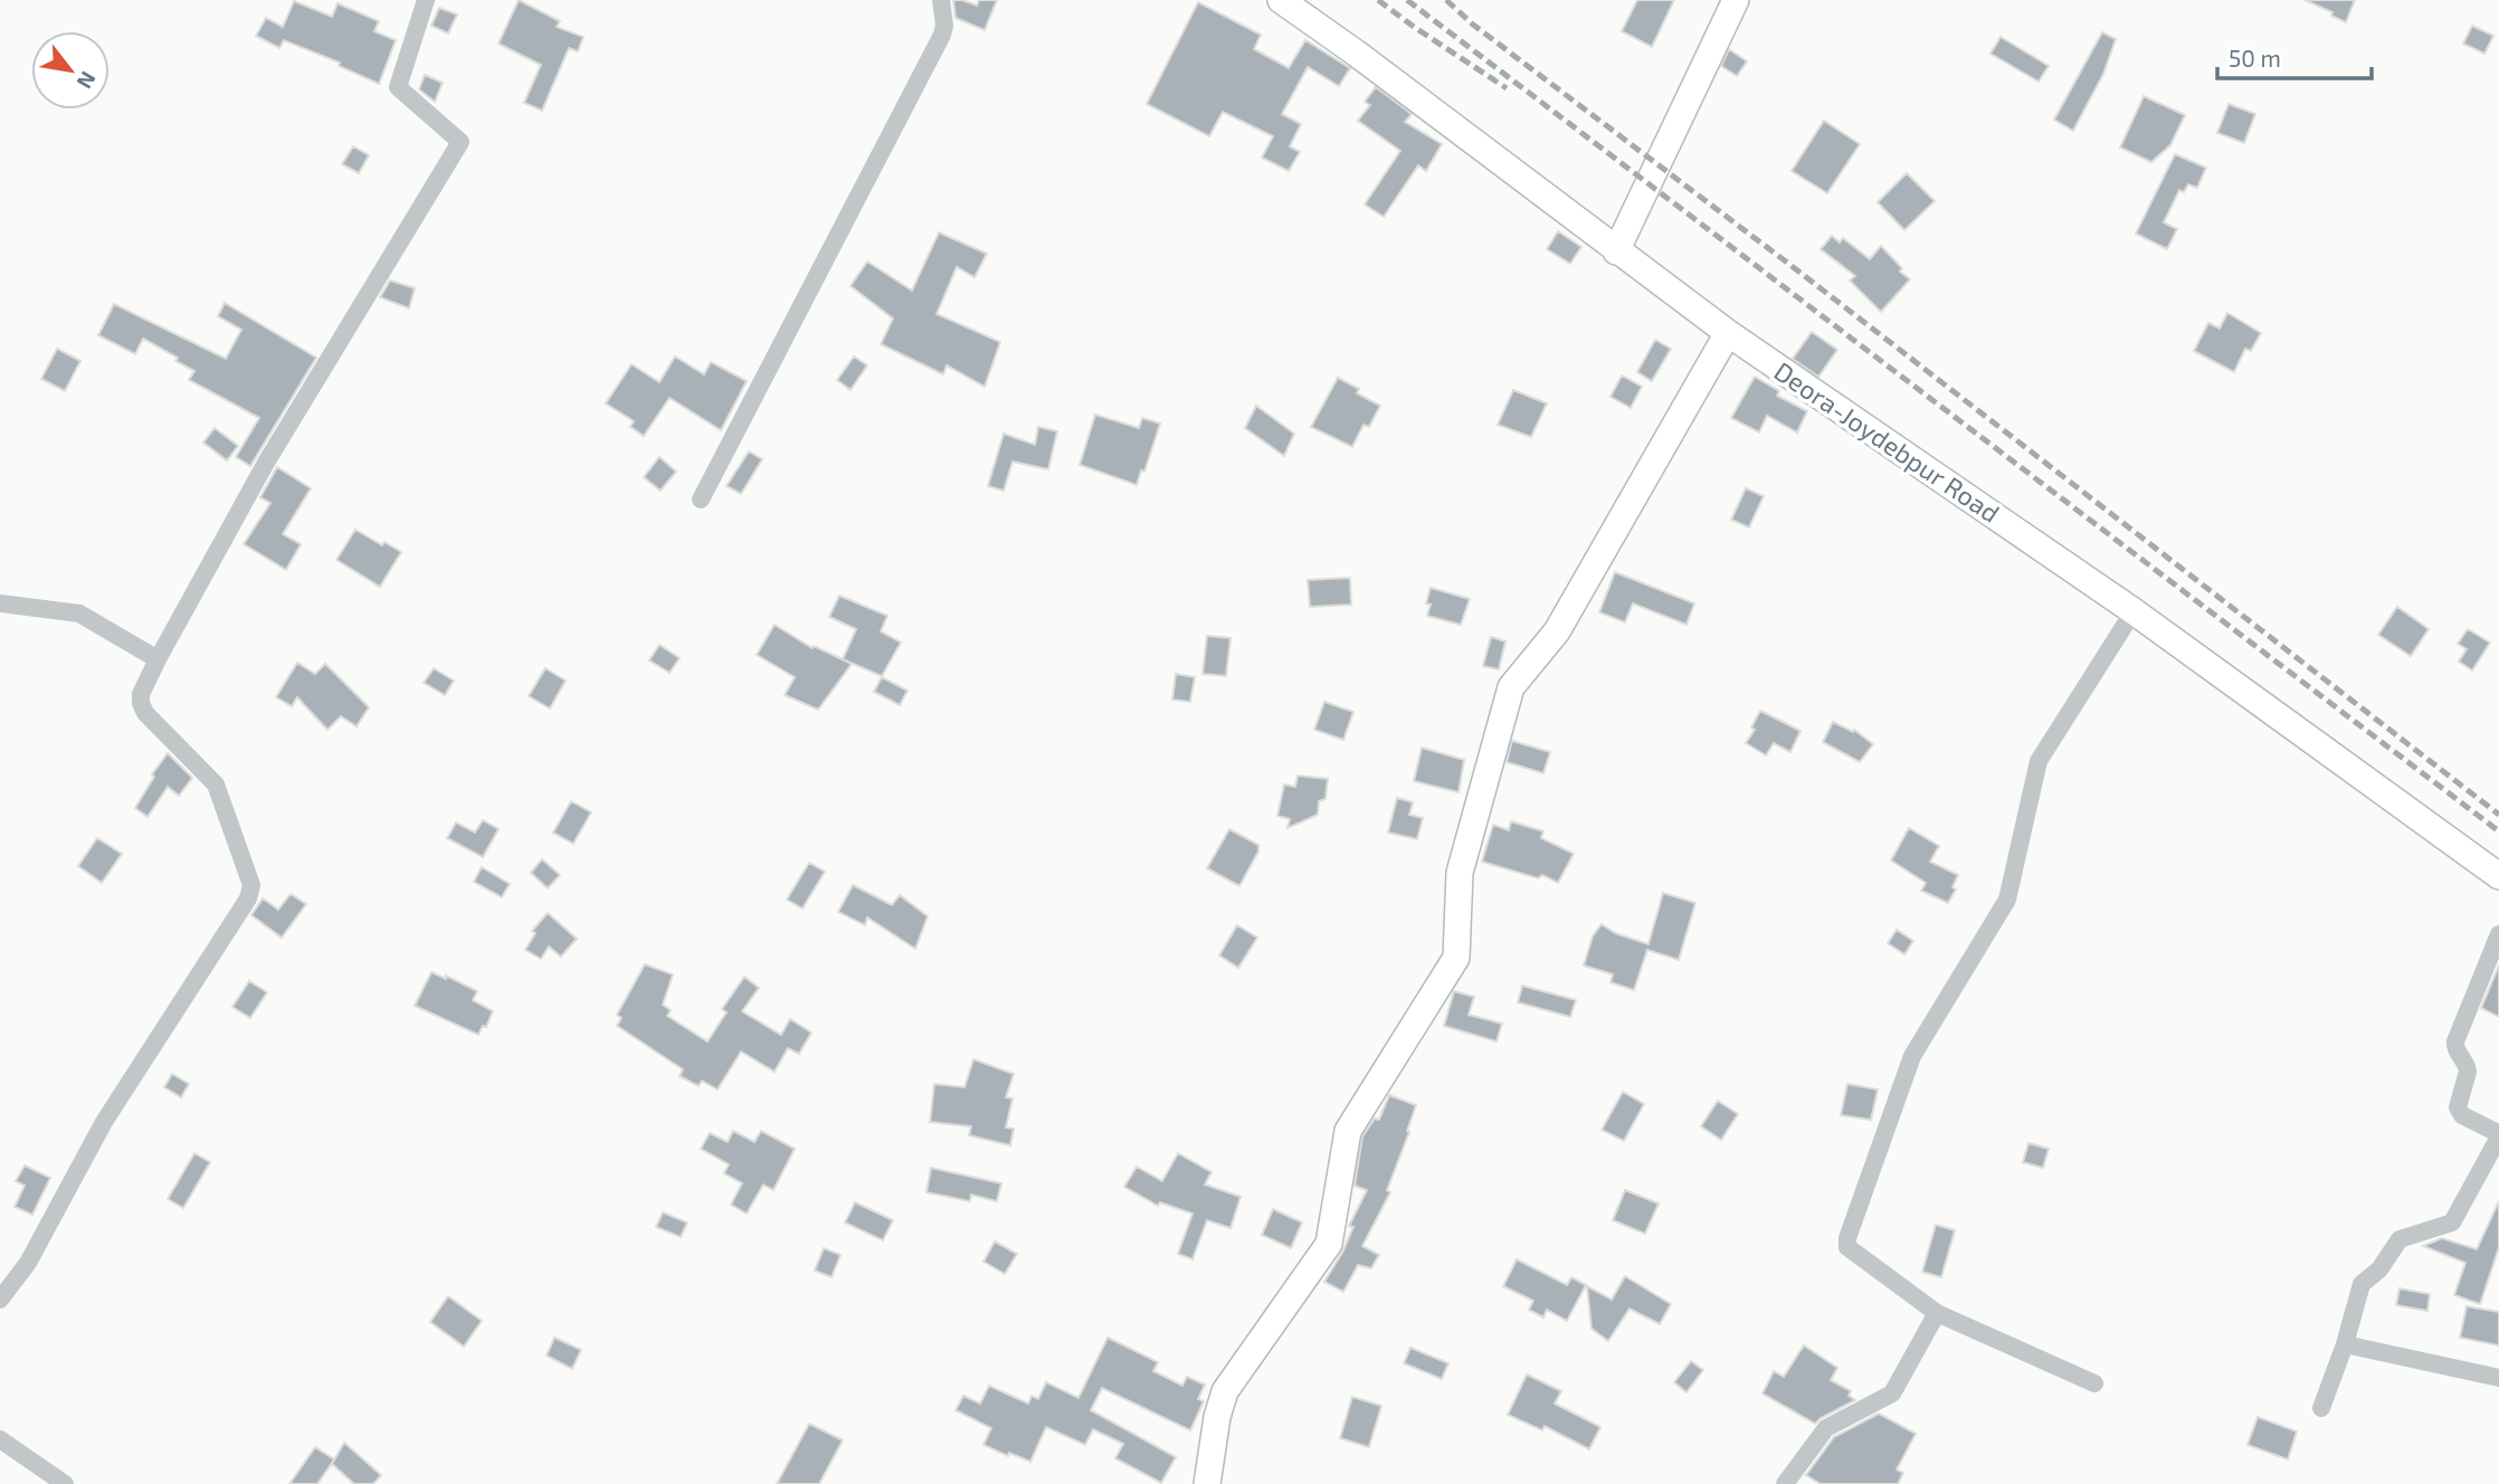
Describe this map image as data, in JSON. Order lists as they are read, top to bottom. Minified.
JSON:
{"streets":{"street":["Deora-Joydebpur Road"]},"scale_bar":"50 m","north":"bottom right"}
